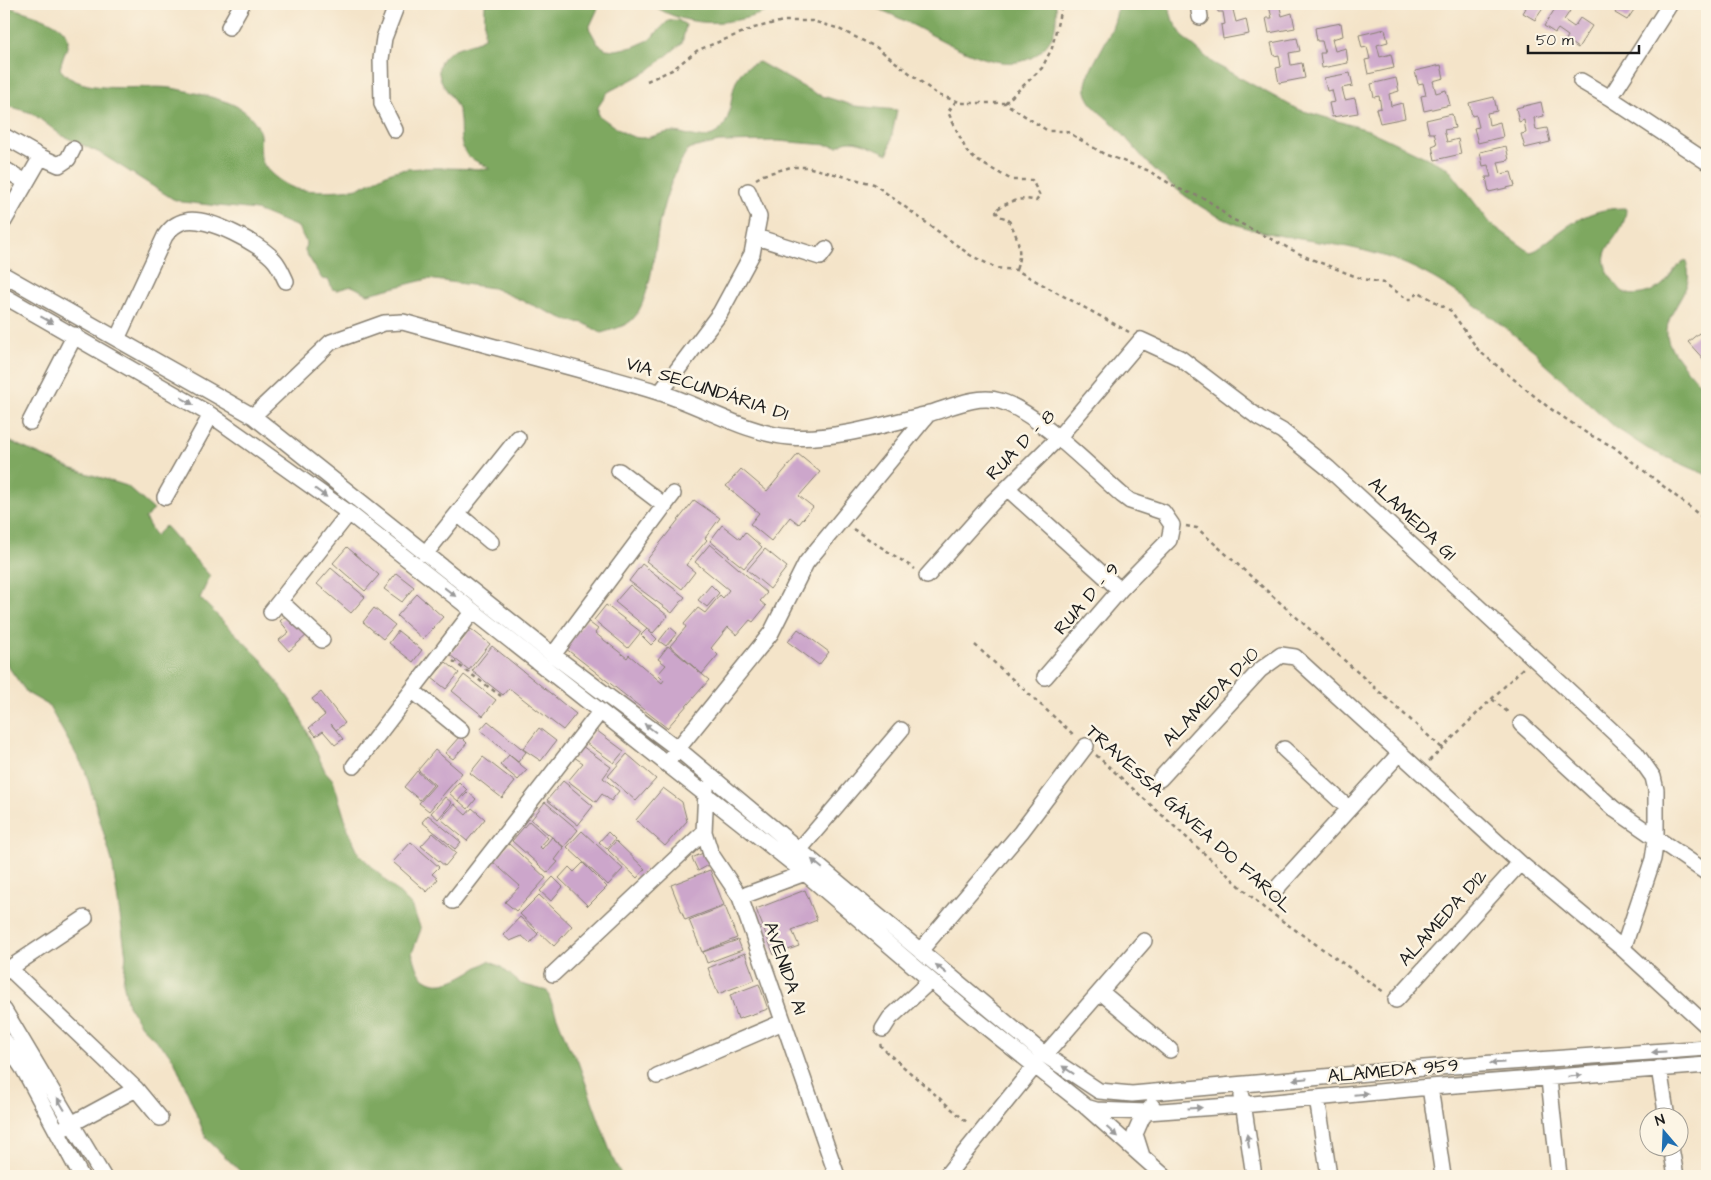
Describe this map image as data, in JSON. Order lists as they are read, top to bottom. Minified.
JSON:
{"streets":{"street":["VIA SECUNDÁRIA D1","RUA D - 8","ALAMEDA G1","RUA D - 9","ALAMEDA D-10","ALAMEDA D12","AVENIDA A1","ALAMEDA 959"],"path":["TRAVESSA GÁVEA DO FAROL"]},"crossings":[["VIA SECUNDÁRIA D1","RUA D - 8"],["VIA SECUNDÁRIA D1","RUA D - 9"],["RUA D - 8","ALAMEDA G1"],["TRAVESSA GÁVEA DO FAROL","ALAMEDA D12"]],"scale_bar":"50 m","north":"top"}
